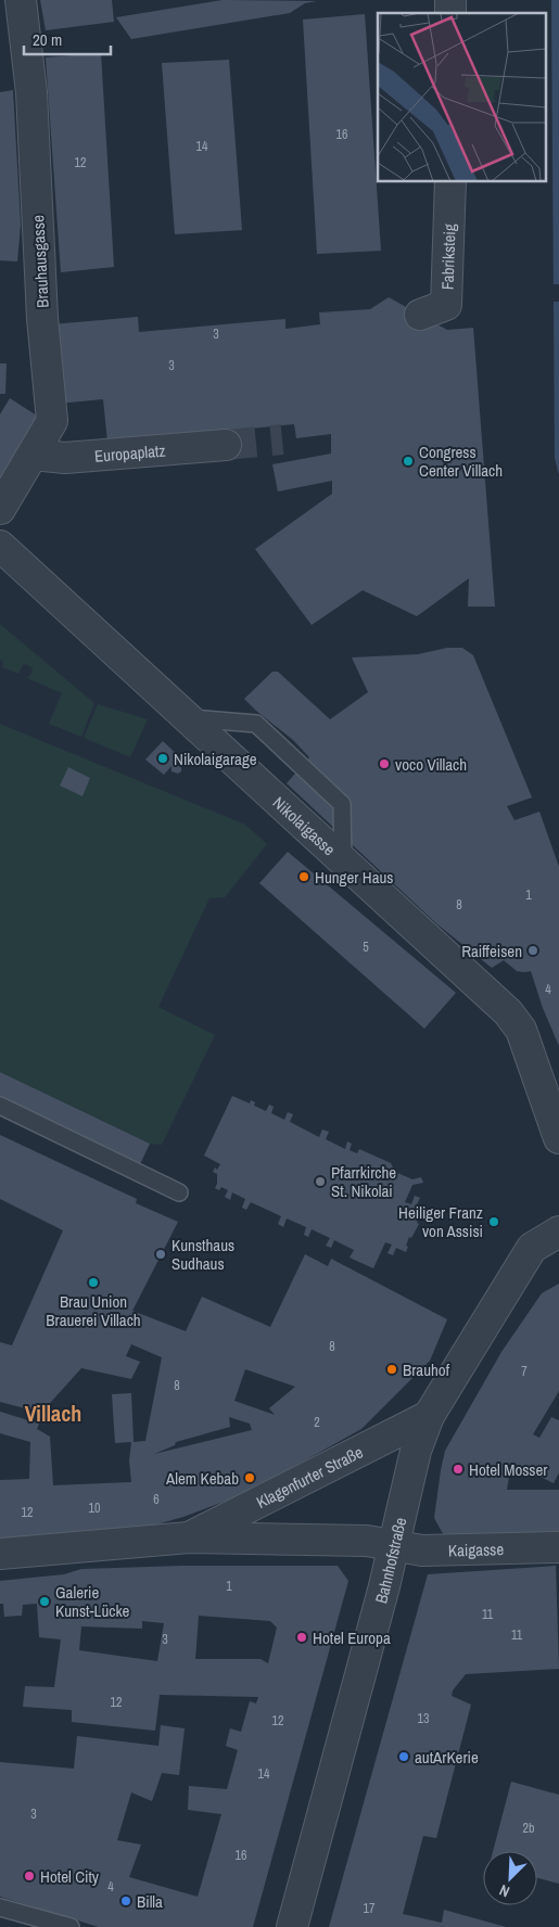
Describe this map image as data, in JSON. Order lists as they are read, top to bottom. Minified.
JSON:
{"streets":{"street":["Fabriksteig","Brauhausgasse","Europaplatz","Nikolaigasse","Klagenfurter Straße","Kaigasse","Bahnhofstraße"]},"crossings":[["Brauhausgasse","Europaplatz"],["Klagenfurter Straße","Kaigasse"],["Klagenfurter Straße","Bahnhofstraße"],["Kaigasse","Bahnhofstraße"]],"districts":["Villach"],"places":["Congress Center Villach","Nikolaigarage","voco Villach","Hunger Haus","Raiffeisen","Pfarrkirche St. Nikolai","Heiliger Franz von Assisi","Kunsthaus Sudhaus","Brau Union Brauerei Villach","Brauhof","Hotel Mosser","Alem Kebab","Galerie Kunst-Lücke","Hotel Europa","autArKerie","Hotel City","Billa"],"house_numbers":["16","14","12","3","3","1","8","5","4","8","7","8","2","6","10","12","1","11","11","3","12","13","12","14","3","2b","16","4","17"],"scale_bar":"20 m","north":"bottom left"}
